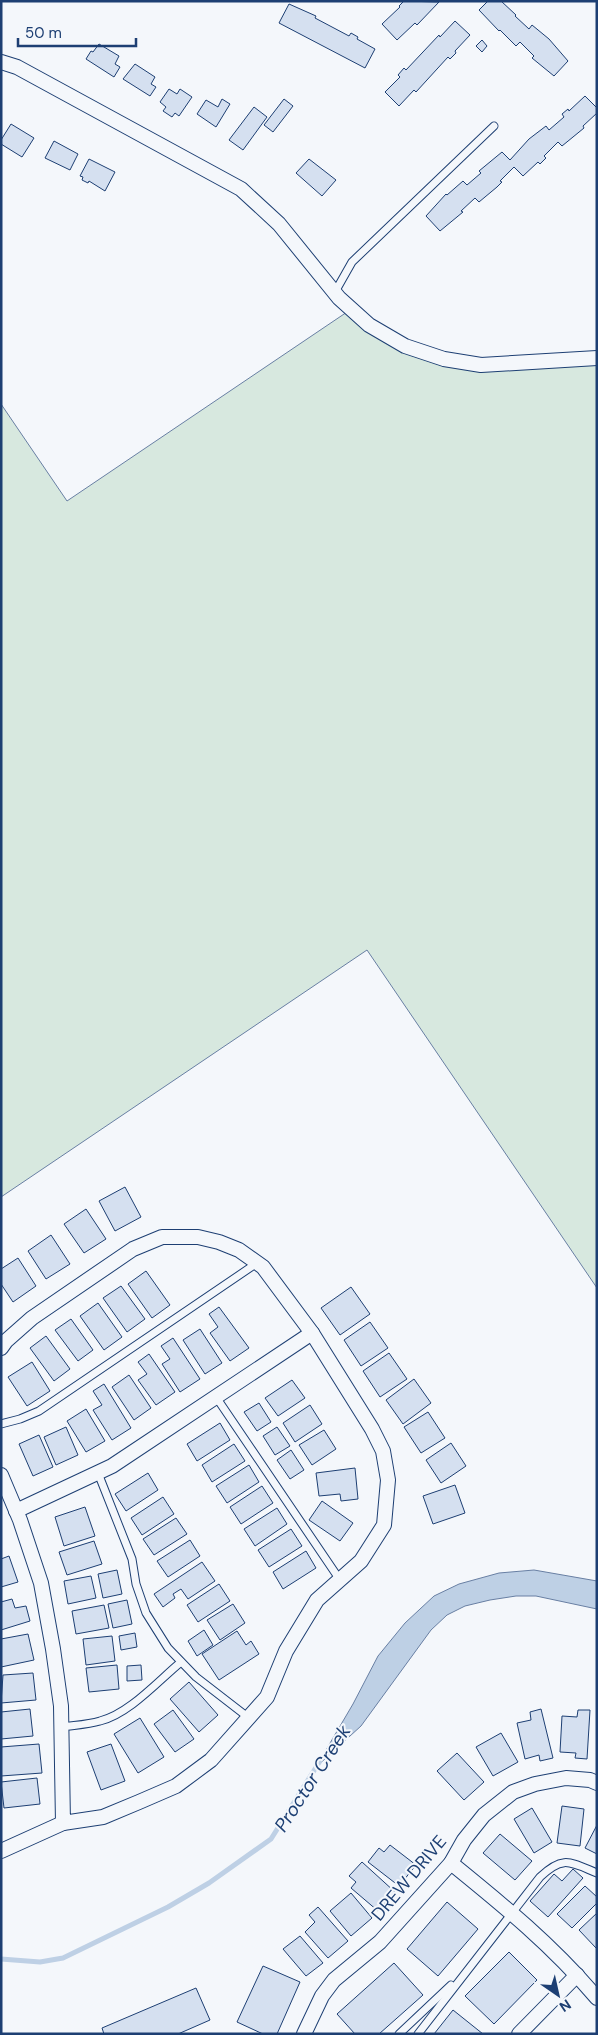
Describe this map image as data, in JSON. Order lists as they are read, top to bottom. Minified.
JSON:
{"streets":{"street":["DREW DRIVE"]},"water":["Proctor Creek"],"scale_bar":"50 m","north":"bottom right"}
